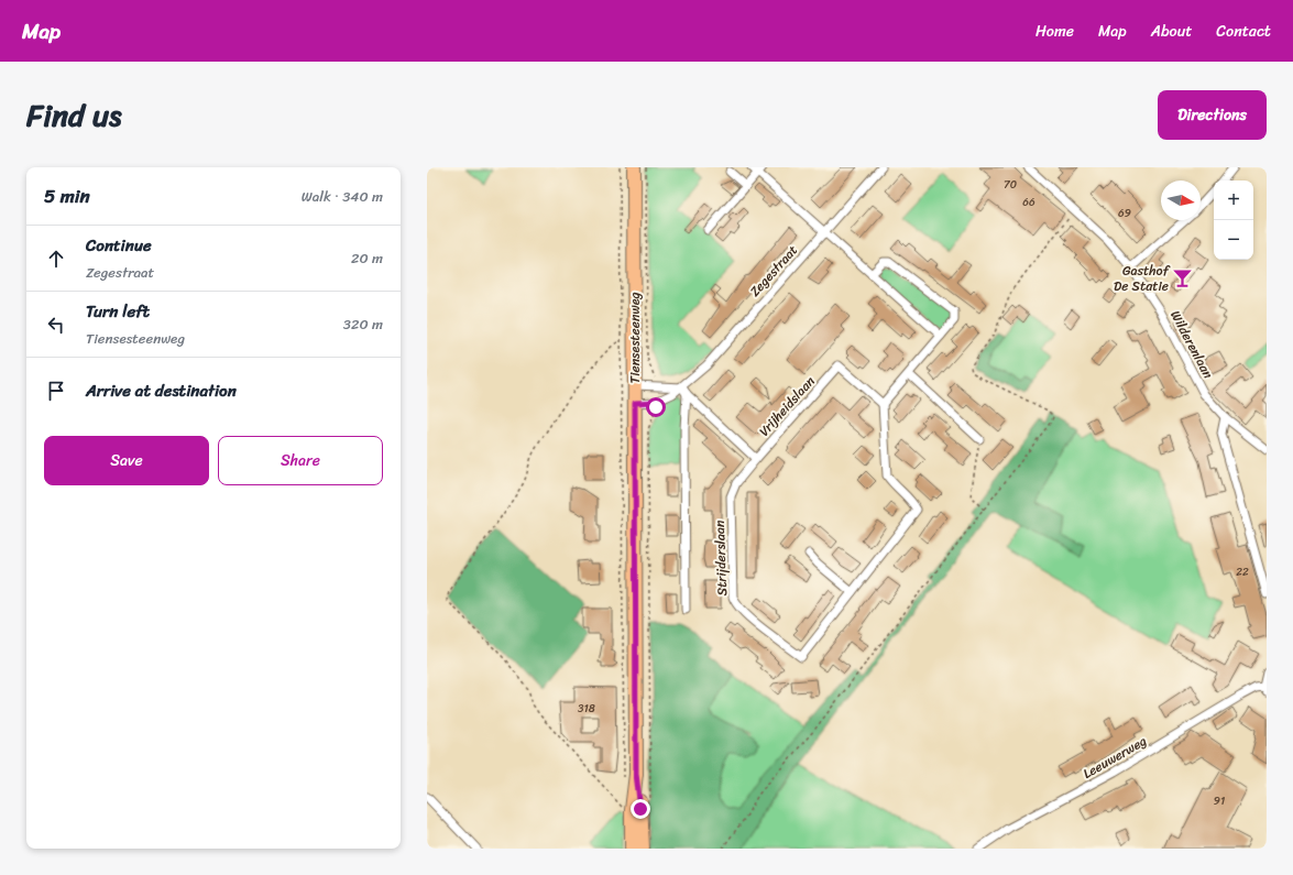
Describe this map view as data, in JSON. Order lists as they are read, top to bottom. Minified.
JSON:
{"streets":{"main road":["Tiensesteenweg"],"street":["Zegestraat","Wilderenlaan","Vrijheidslaan","Strijderslaan","Leeuwerweg"]},"crossings":[["Zegestraat","Tiensesteenweg"],["Vrijheidslaan","Strijderslaan"]],"places":{"bar":["Gasthof De Statie"]},"house_numbers":["70","66","69","22","318","91"],"north":"right","page":{"header":"Map","nav":["Home","Map","About","Contact"],"title":"Find us","buttons":["Directions",["Save","Share"]],"heading":["5 min","Walk · 340 m"],"map_buttons":["+","−"],"list":[["Continue","Zegestraat","20 m"],["Turn left","Tiensesteenweg","320 m"],"Arrive at destination"]}}
